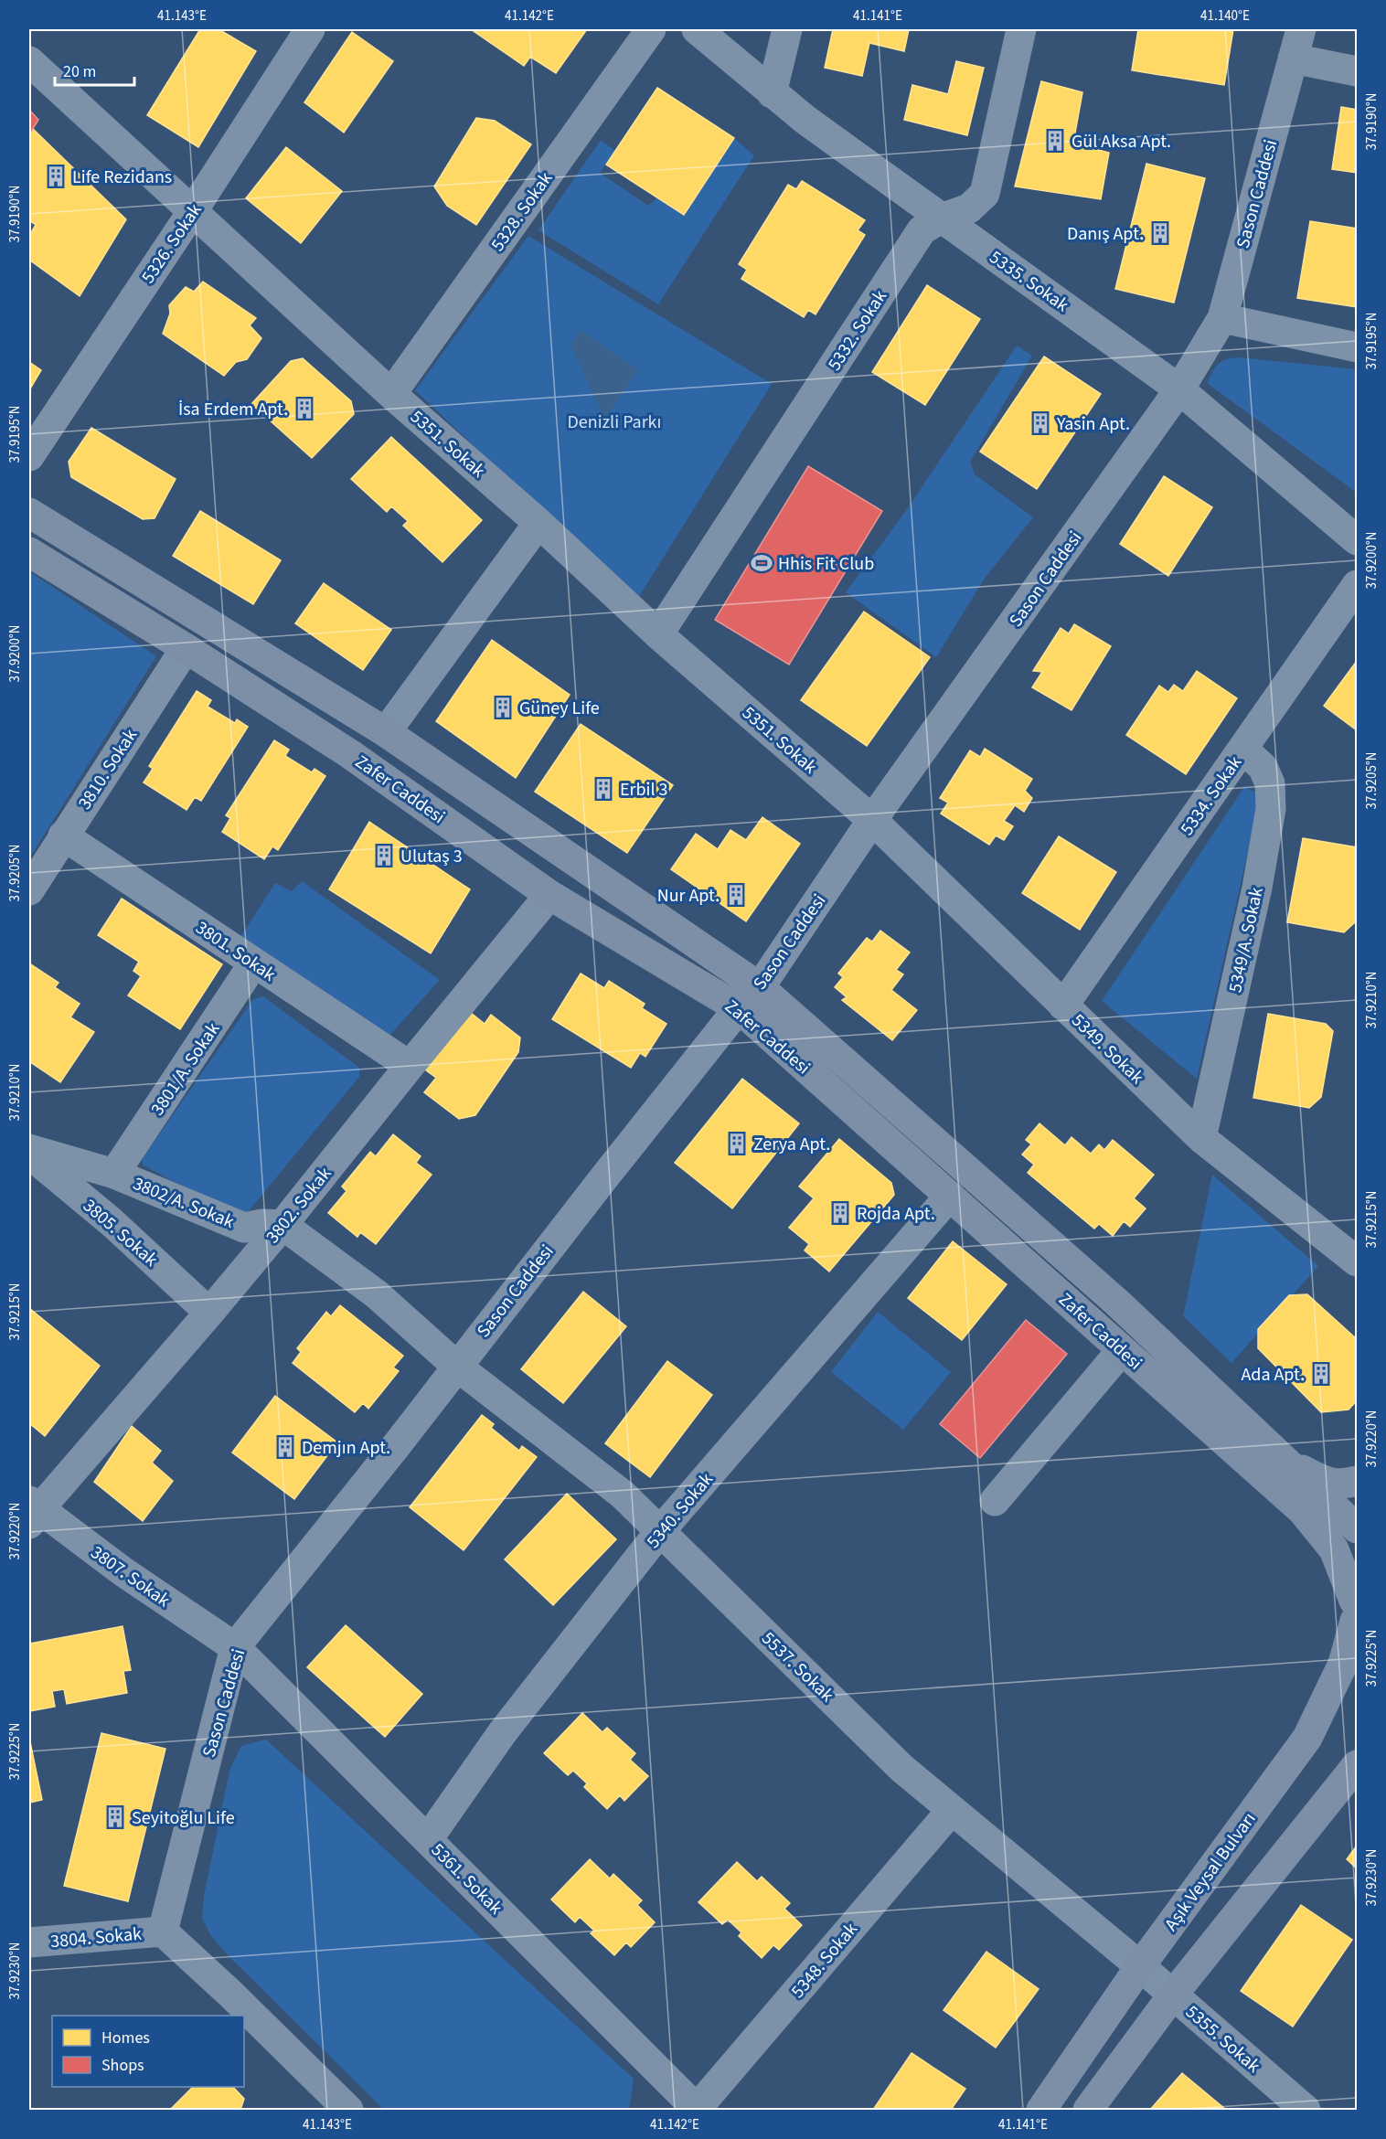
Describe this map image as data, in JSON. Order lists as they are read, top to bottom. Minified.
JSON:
{"streets":{"main road":["Zafer Caddesi","Aşık Veysal Bulvarı"],"street":["Sason Caddesi","5328. Sokak","5326. Sokak","5335. Sokak","5332. Sokak","5351. Sokak","3810. Sokak","5334. Sokak","5349/A. Sokak","3801. Sokak","5349. Sokak","3801/A. Sokak","3802/A. Sokak","3802. Sokak","3805. Sokak","5340. Sokak","3807. Sokak","5537. Sokak","5361. Sokak","3804. Sokak","5348. Sokak","5355. Sokak"]},"crossings":[["Sason Caddesi","5335. Sokak"],["Sason Caddesi","5351. Sokak"],["Sason Caddesi","Zafer Caddesi"],["Sason Caddesi","5349. Sokak"],["Sason Caddesi","3807. Sokak"],["Sason Caddesi","5537. Sokak"],["Sason Caddesi","5361. Sokak"],["Sason Caddesi","3804. Sokak"],["5328. Sokak","5351. Sokak"],["5326. Sokak","5351. Sokak"],["5335. Sokak","5332. Sokak"],["5332. Sokak","5351. Sokak"],["5351. Sokak","5349. Sokak"],["3810. Sokak","Zafer Caddesi"],["3810. Sokak","3801. Sokak"],["Zafer Caddesi","3802. Sokak"],["Zafer Caddesi","5340. Sokak"],["Zafer Caddesi","Aşık Veysal Bulvarı"],["5334. Sokak","5349/A. Sokak"],["5334. Sokak","5349. Sokak"],["5349/A. Sokak","5349. Sokak"],["3801. Sokak","3801/A. Sokak"],["3801. Sokak","3802. Sokak"],["3801/A. Sokak","3802/A. Sokak"],["3802/A. Sokak","3802. Sokak"],["3802. Sokak","3805. Sokak"],["3802. Sokak","3807. Sokak"],["5340. Sokak","5537. Sokak"],["5340. Sokak","5361. Sokak"],["3807. Sokak","5361. Sokak"],["5537. Sokak","Aşık Veysal Bulvarı"],["5537. Sokak","5348. Sokak"],["5537. Sokak","5355. Sokak"],["Aşık Veysal Bulvarı","5355. Sokak"],["5361. Sokak","5348. Sokak"]],"parks":["Denizli Parkı"],"places":{"building":["Gül Aksa Apt.","Life Rezidans","Danış Apt.","İsa Erdem Apt.","Yasin Apt.","Güney Life","Erbil 3","Ulutaş 3","Nur Apt.","Zerya Apt.","Rojda Apt.","Ada Apt.","Demjın Apt.","Seyitoğlu Life"],"sports":["Hhis Fit Club"]},"legend":["Homes","Shops"],"scale_bar":"20 m","coordinates":["41.143°E","41.142°E","41.141°E","41.140°E","37.9190°N","37.9195°N","37.9200°N","37.9205°N","37.9210°N","37.9215°N","37.9220°N","37.9225°N","37.9230°N"]}
